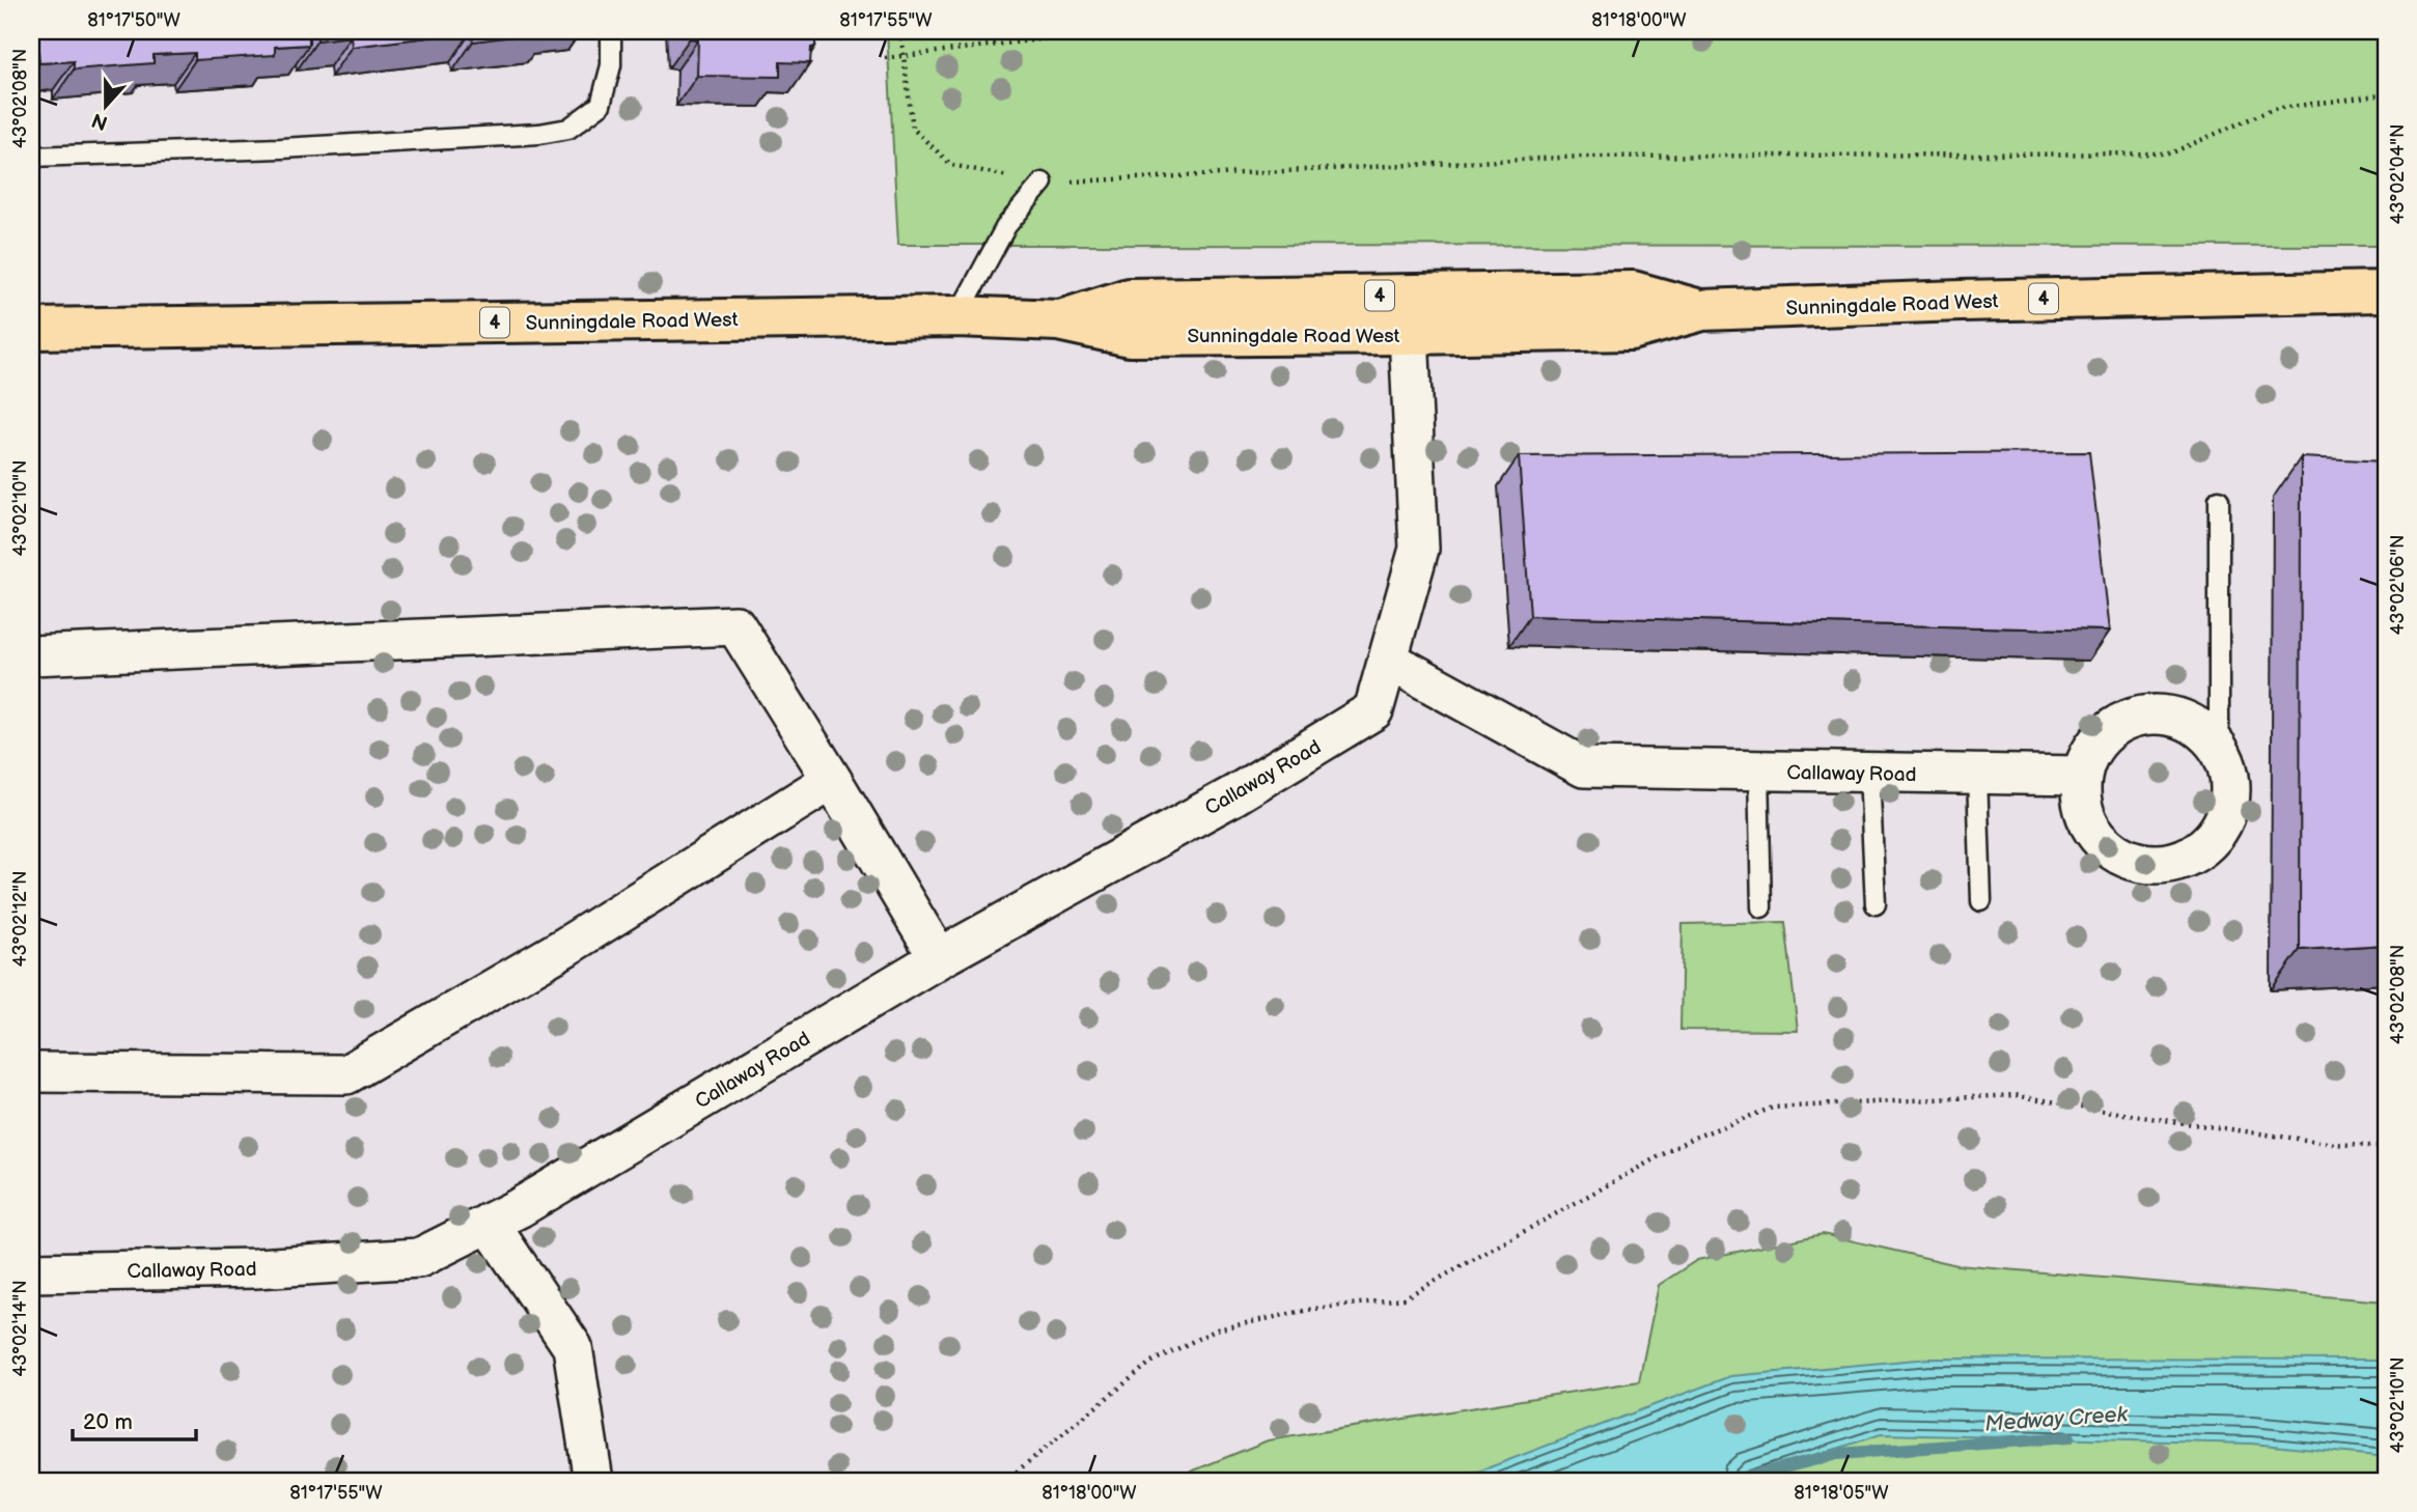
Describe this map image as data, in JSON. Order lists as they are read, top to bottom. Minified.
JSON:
{"streets":{"main road":["4","Sunningdale Road West"],"street":["Callaway Road"]},"crossings":[["Sunningdale Road West","Callaway Road"]],"water":["Medway Creek"],"scale_bar":"20 m","north":"bottom","coordinates":["81°17'50\"W","81°17'55\"W","81°18'00\"W","43°02'08\"N","43°02'04\"N","43°02'10\"N","43°02'06\"N","43°02'12\"N","43°02'14\"N","81°18'05\"W"]}
